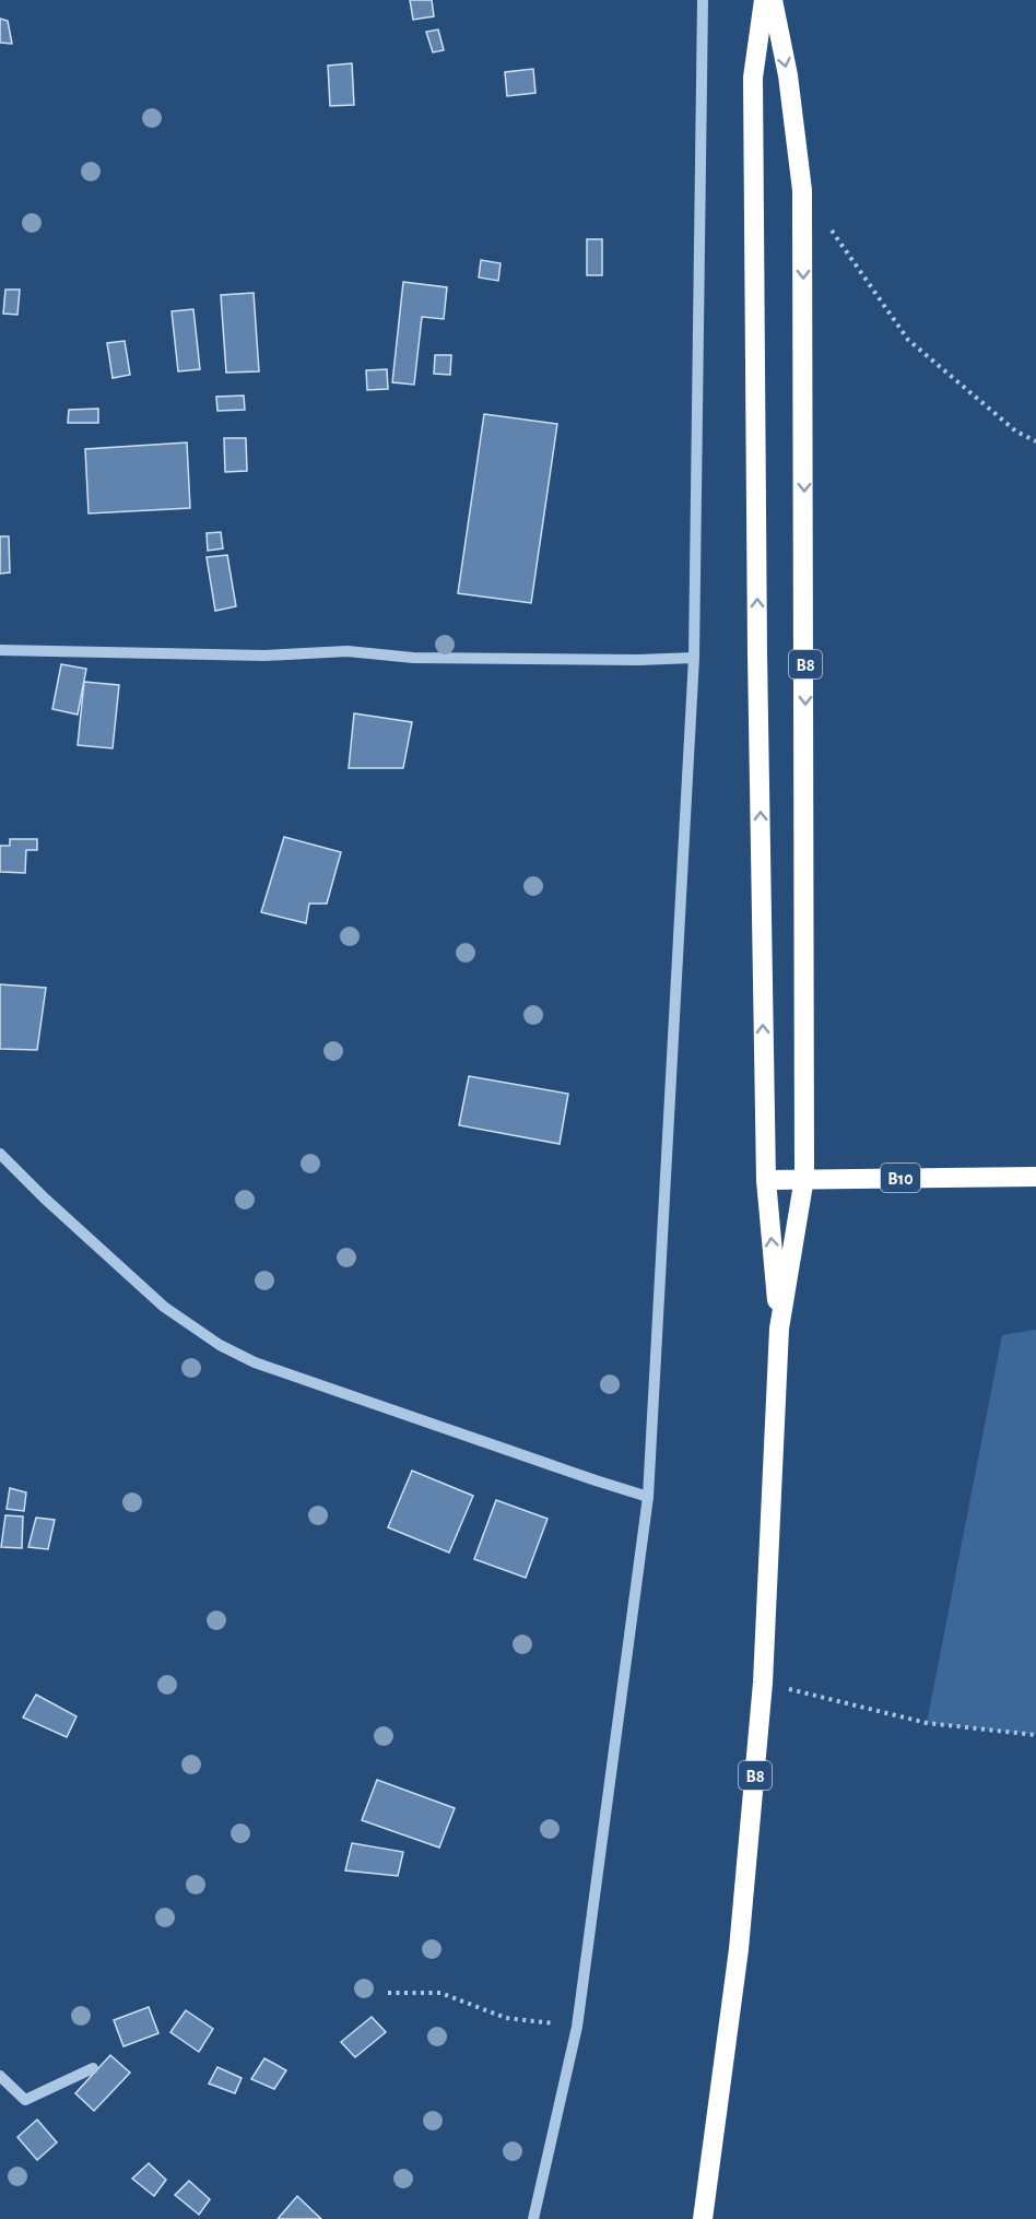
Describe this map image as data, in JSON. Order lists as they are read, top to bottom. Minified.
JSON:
{"streets":{"highway":["B8","B10"]},"crossings":[["B8","B10"]]}
